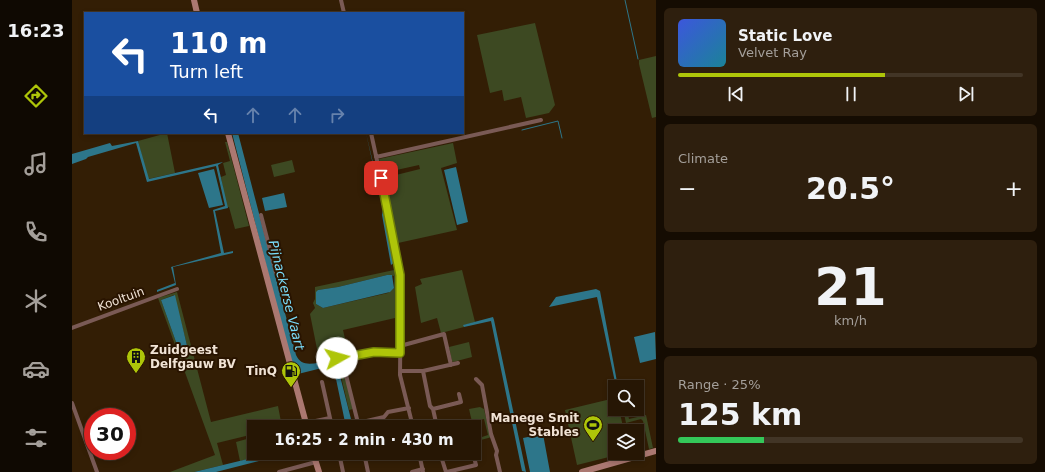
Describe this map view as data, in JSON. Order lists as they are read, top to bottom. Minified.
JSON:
{"streets":{"street":["Kooltuin"]},"water":["Pijnackerse Vaart"],"places":{"building":["Zuidgeest Delfgauw BV"],"fuel station":["TinQ"],"sports":["Manege Smit Stables"]},"page":{"tabs":"16:23","turn":["110 m","Turn left"],"song":["Static Love","Velvet Ray"],"tile":["Climate",["21","km/h"],["Range · 25%","125 km"]],"heat":["−","20.5°","+"],"limit":"30","trip":"16:25 · 2 min · 430 m"}}
